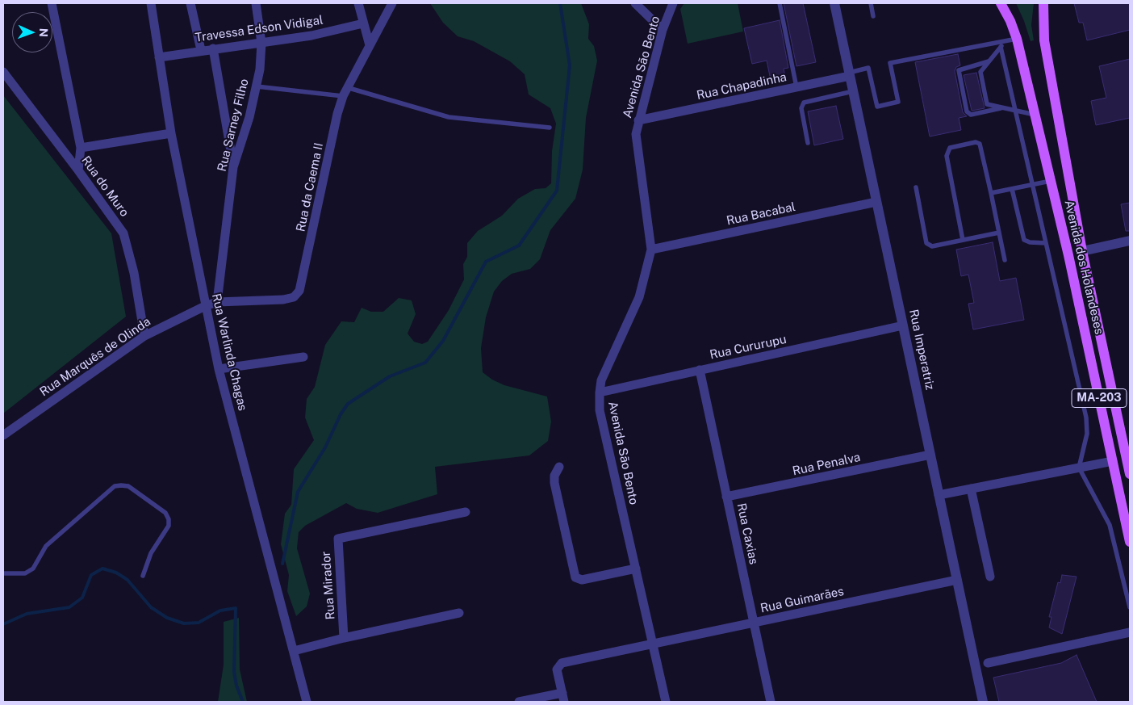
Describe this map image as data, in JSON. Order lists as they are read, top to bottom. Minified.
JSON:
{"streets":{"main road":["Avenida dos Holandeses","MA-203"],"street":["Travessa Edson Vidigal","Avenida São Bento","Rua Chapadinha","Rua Sarney Filho","Rua do Muro","Rua da Caema II","Rua Bacabal","Rua Cururupu","Rua Imperatriz","Rua Warlinda Chagas","Rua Marquês de Olinda","Rua Penalva","Rua Caxias","Rua Mirador","Rua Guimarães"]},"crossings":[["Travessa Edson Vidigal","Rua Sarney Filho"],["Travessa Edson Vidigal","Rua Warlinda Chagas"],["Avenida São Bento","Rua Chapadinha"],["Avenida São Bento","Rua Bacabal"],["Avenida São Bento","Rua Cururupu"],["Avenida São Bento","Rua Guimarães"],["Rua Chapadinha","Rua Imperatriz"],["Rua Sarney Filho","Rua da Caema II"],["Rua do Muro","Rua Marquês de Olinda"],["Rua da Caema II","Rua Warlinda Chagas"],["Rua da Caema II","Rua Marquês de Olinda"],["Rua Bacabal","Rua Imperatriz"],["Rua Cururupu","Rua Imperatriz"],["Rua Cururupu","Rua Caxias"],["Rua Imperatriz","Rua Penalva"],["Rua Imperatriz","Rua Guimarães"],["Rua Warlinda Chagas","Rua Marquês de Olinda"],["Rua Penalva","Rua Caxias"],["Rua Caxias","Rua Guimarães"]],"north":"right"}
